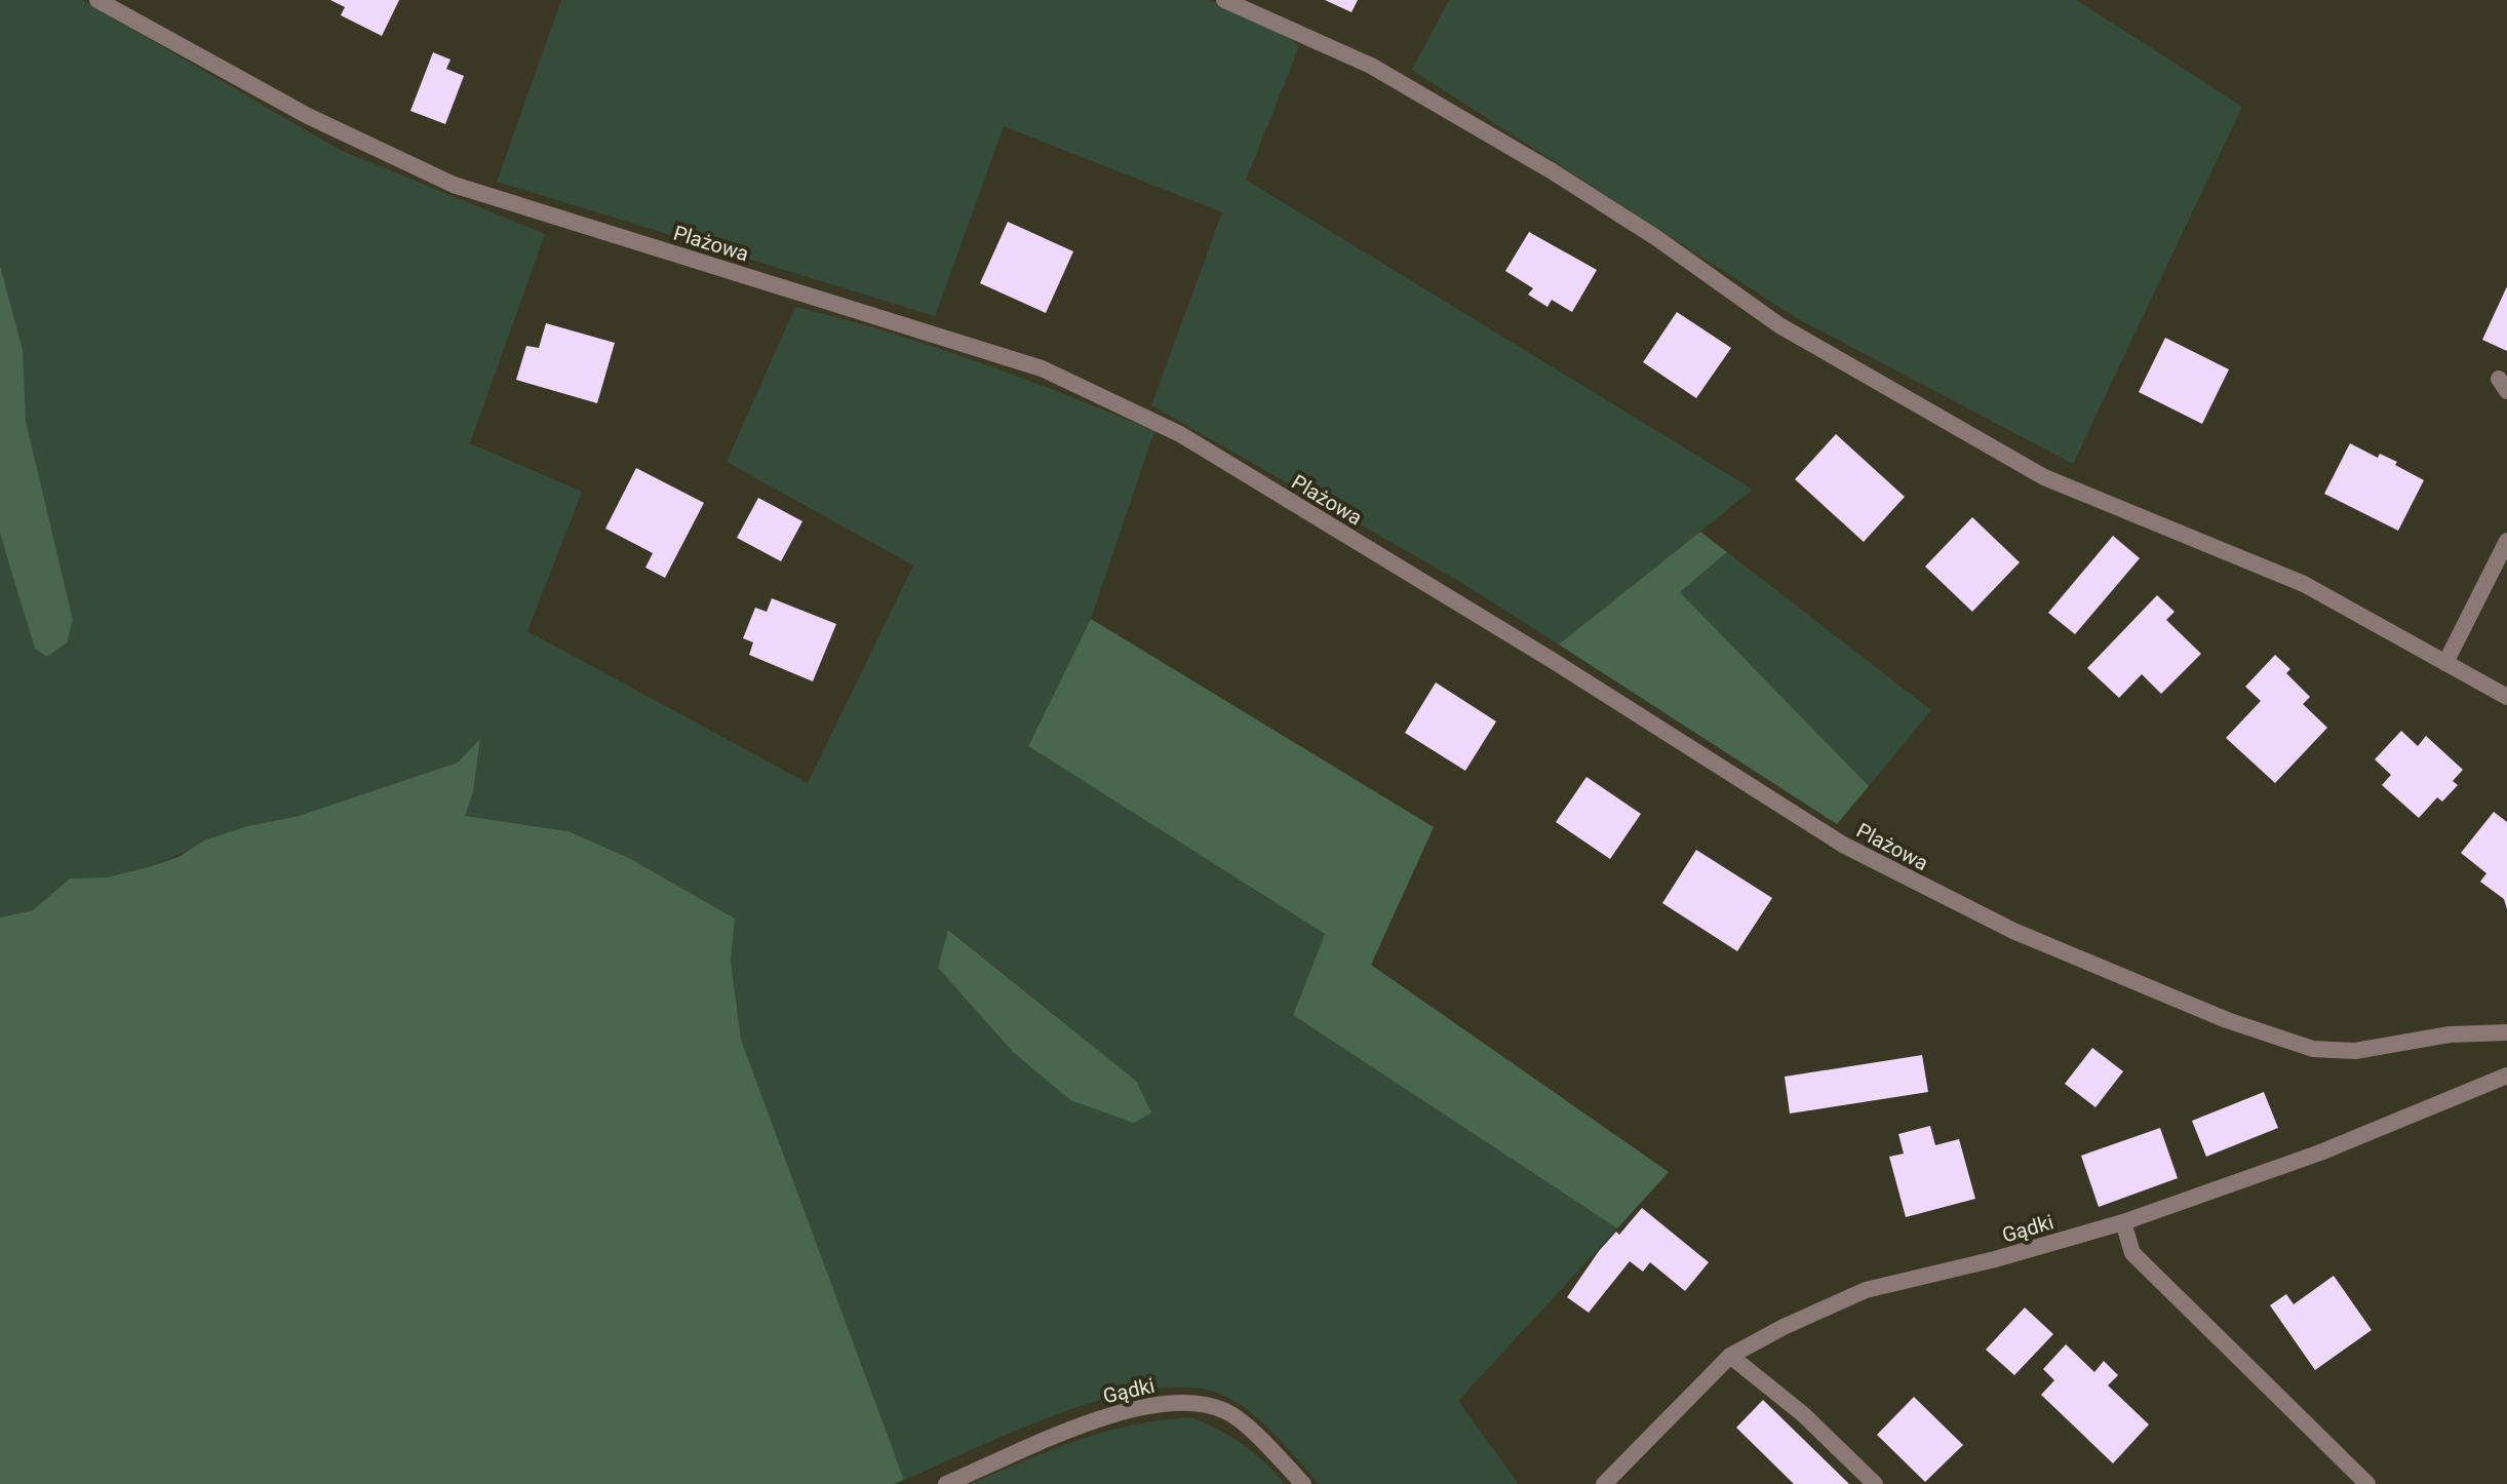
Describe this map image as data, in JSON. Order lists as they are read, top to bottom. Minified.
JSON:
{"streets":{"street":["Plażowa","Gądki"]}}
